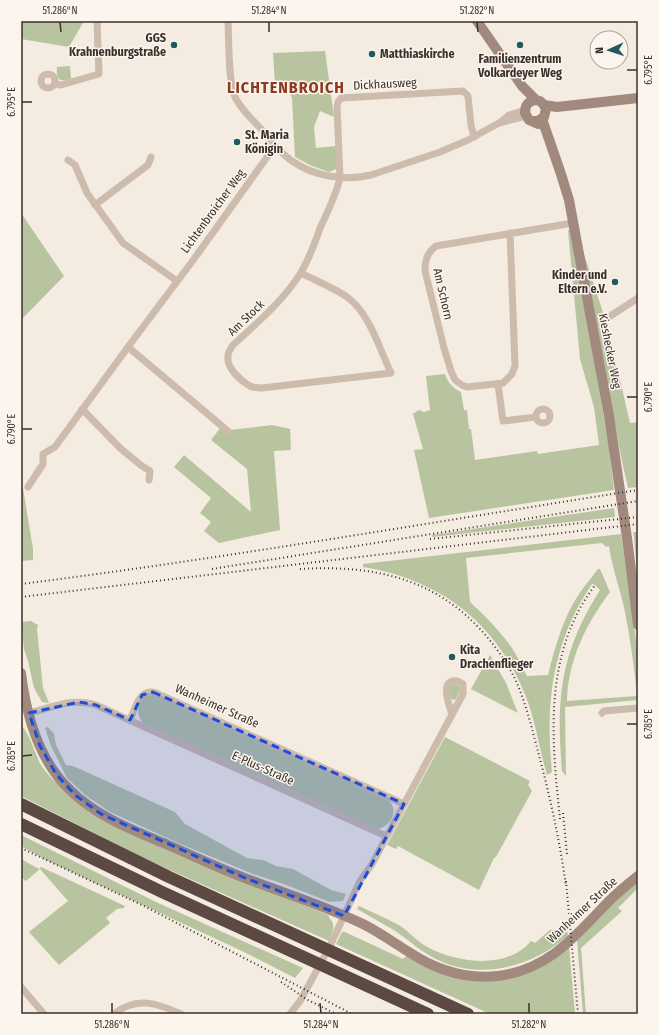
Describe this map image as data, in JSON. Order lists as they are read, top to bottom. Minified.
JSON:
{"streets":{"street":["Dickhausweg","Lichtenbroicher Weg","Am Schorn","Am Stock","Kieshecker Weg","Wanheimer Straße","E-Plus-Straße"]},"crossings":[["Dickhausweg","Am Stock"],["Am Schorn","Kieshecker Weg"],["Wanheimer Straße","E-Plus-Straße"]],"districts":["LICHTENBROICH"],"places":["GGS Krahnenburgstraße","Familienzentrum Volkardeyer Weg","Matthiaskirche","St. Maria Königin","Kinder und Eltern e.V.","Kita Drachenflieger"],"north":"left","coordinates":["51.286°N","51.284°N","51.282°N","6.795°E","6.790°E","6.785°E"]}
